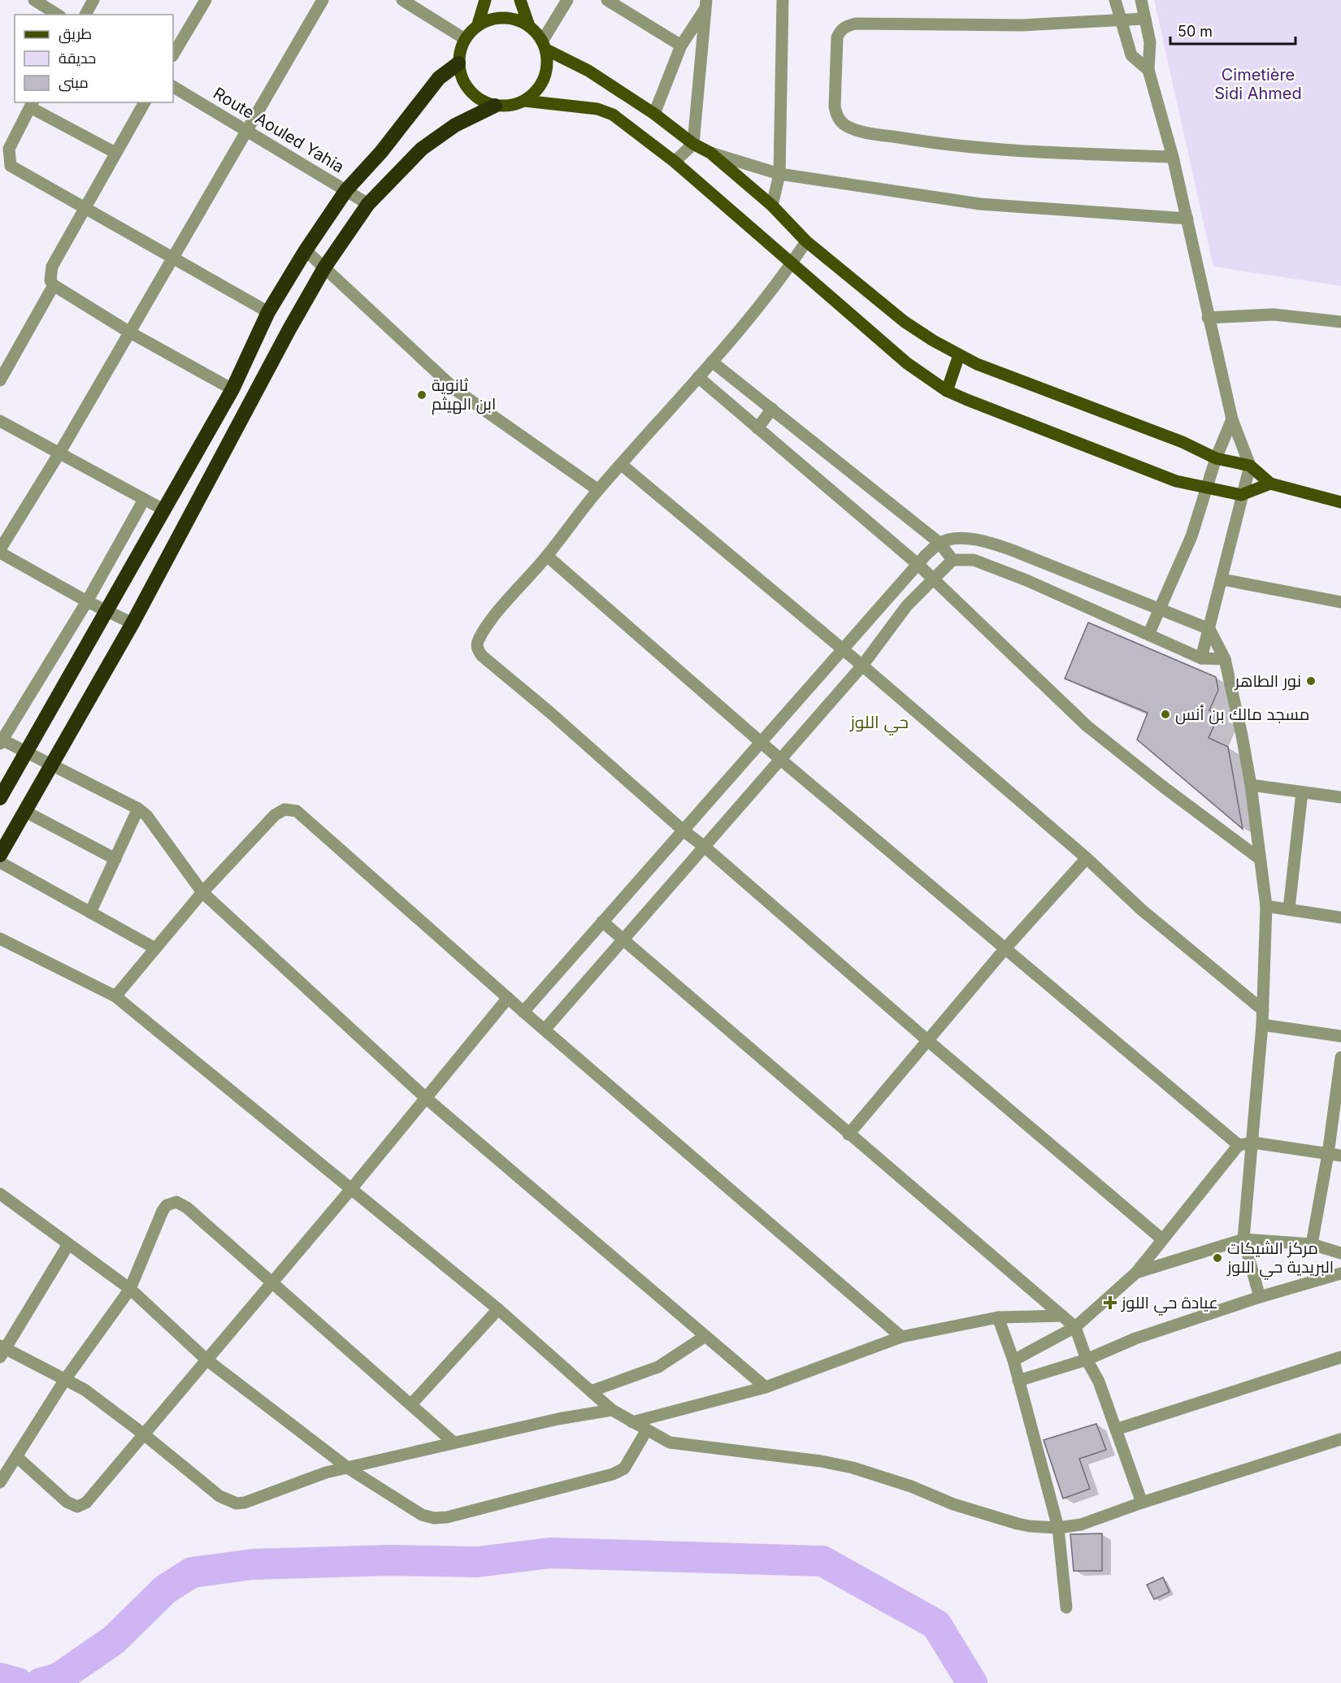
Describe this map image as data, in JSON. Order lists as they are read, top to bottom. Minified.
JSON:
{"streets":{"street":["Route Aouled Yahia"]},"districts":["حي اللوز"],"parks":["Cimetière Sidi Ahmed"],"places":{"other":["ثانوية ابن الهيثم","نور الطاهر","مسجد مالك بن أنس","مركز الشيكات البريدية حي اللوز"],"health":["عيادة حي اللوز"]},"legend":["طريق","حديقة","مبنى"],"scale_bar":"50 m"}
